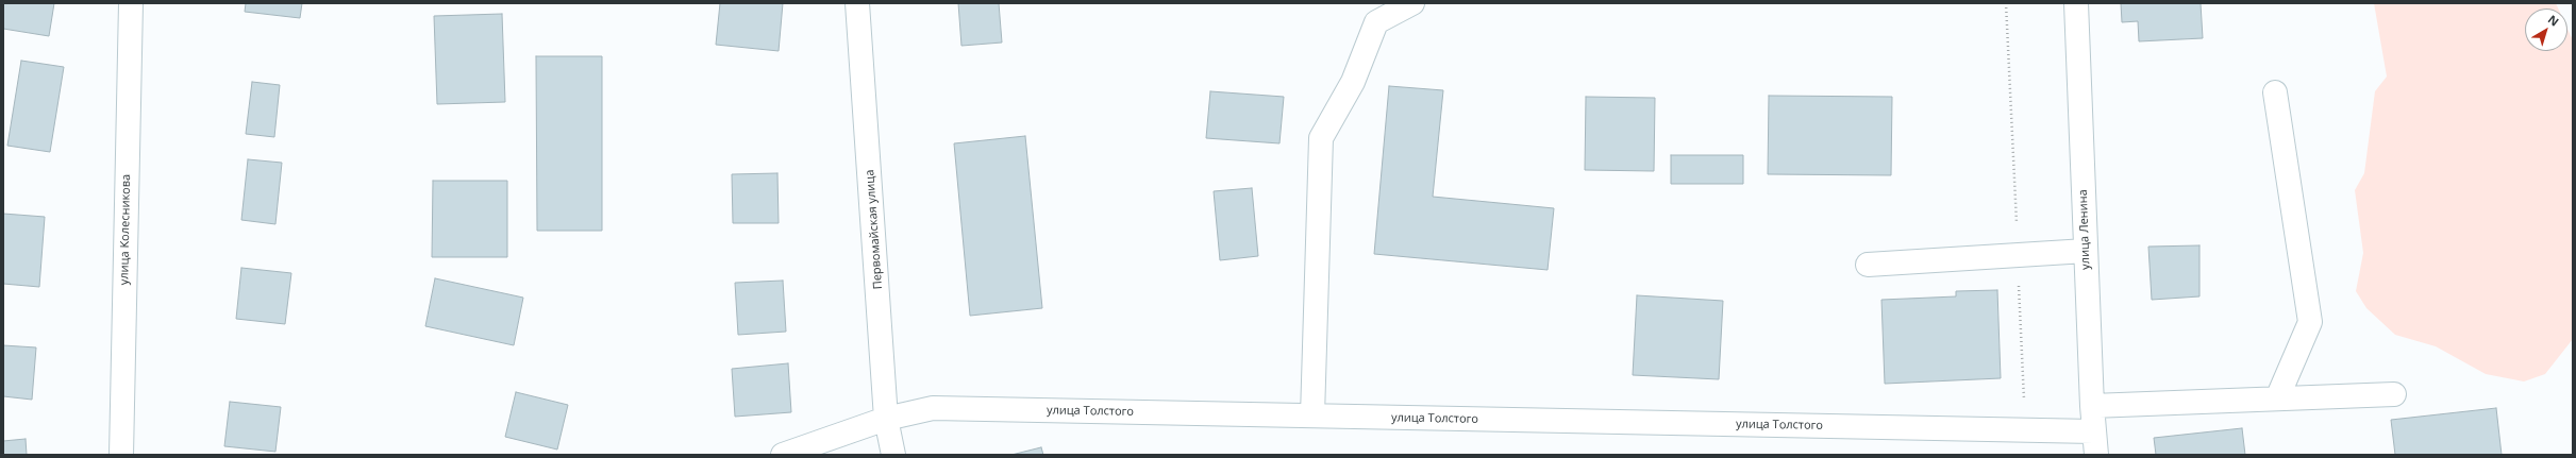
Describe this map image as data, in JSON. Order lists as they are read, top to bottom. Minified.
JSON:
{"streets":{"street":["улица Колесникова","Первомайская улица","улица Ленина","улица Толстого"]},"crossings":[["Первомайская улица","улица Толстого"],["улица Ленина","улица Толстого"]],"north":"top right"}
